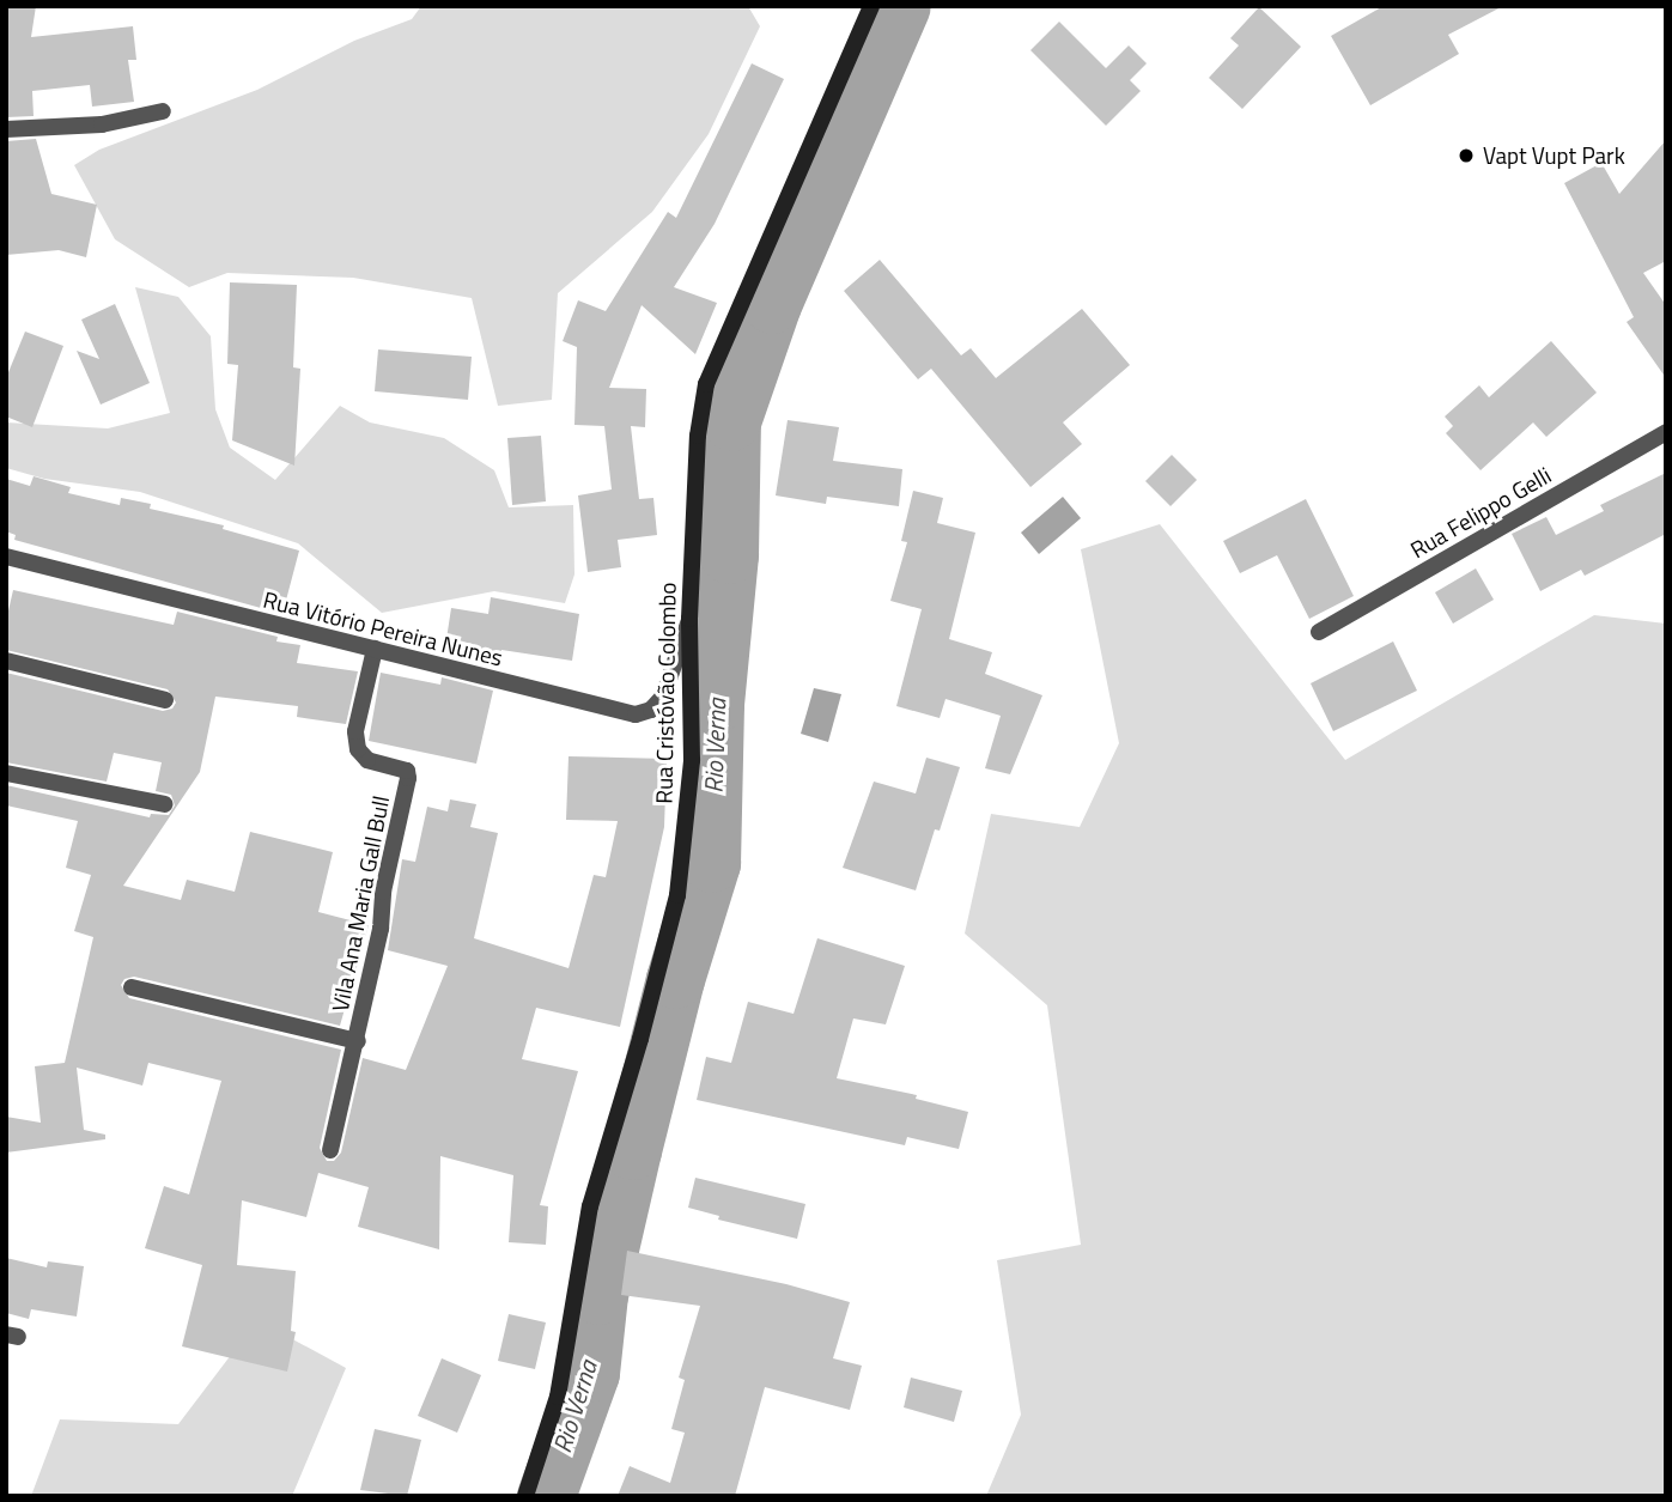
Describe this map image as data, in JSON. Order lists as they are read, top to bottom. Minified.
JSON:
{"streets":{"main road":["Rua Cristóvão Colombo"],"street":["Rua Felippo Gelli","Rua Vitório Pereira Nunes","Vila Ana Maria Gall Bull"]},"crossings":[["Rua Vitório Pereira Nunes","Rua Cristóvão Colombo"],["Rua Vitório Pereira Nunes","Vila Ana Maria Gall Bull"]],"water":["Rio Verna"],"places":["Vapt Vupt Park"]}
